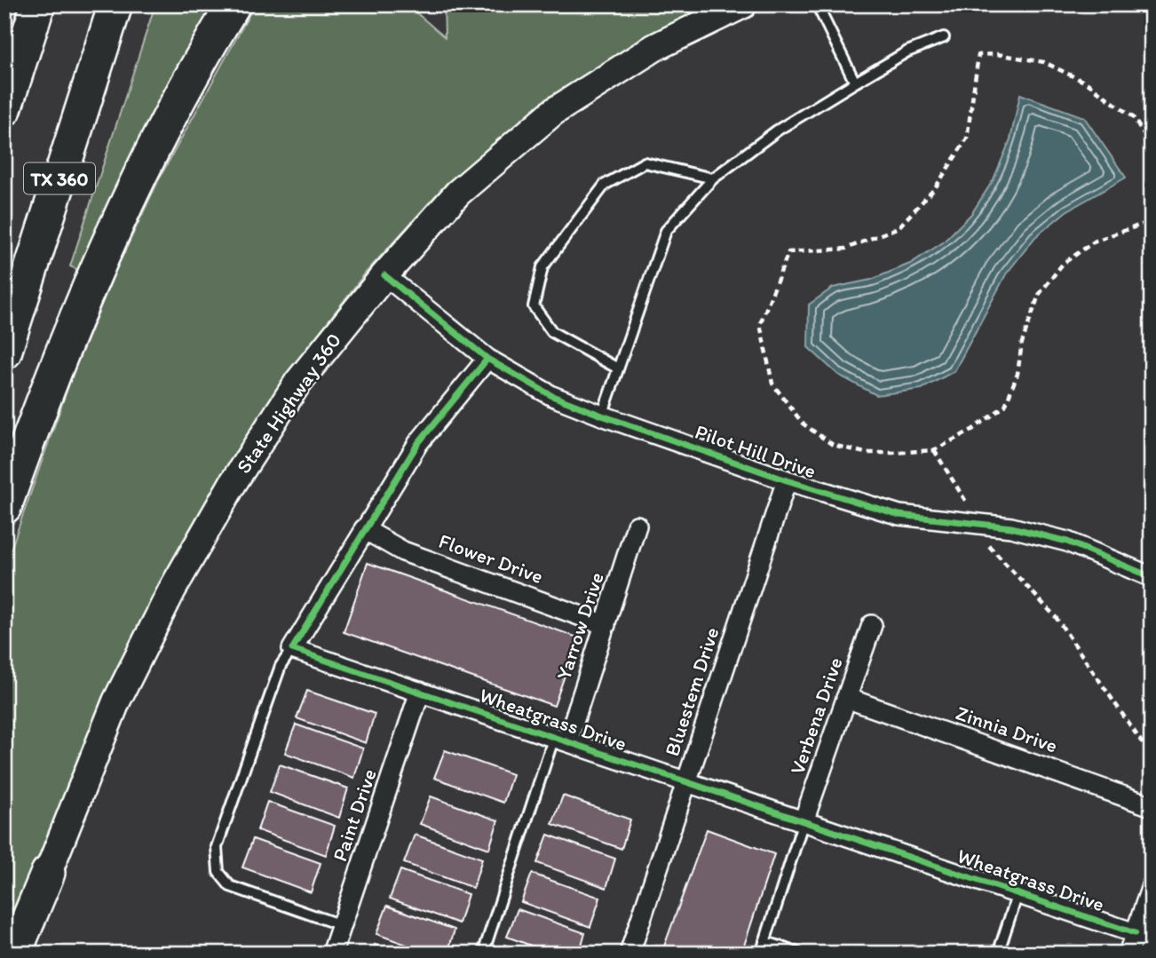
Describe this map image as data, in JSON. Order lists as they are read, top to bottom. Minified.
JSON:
{"streets":{"highway":["TX 360"],"main road":["State Highway 360"],"street":["Pilot Hill Drive","Flower Drive","Yarrow Drive","Bluestem Drive","Verbena Drive","Wheatgrass Drive","Zinnia Drive","Paint Drive"]},"crossings":[["State Highway 360","Pilot Hill Drive"],["Pilot Hill Drive","Bluestem Drive"],["Flower Drive","Yarrow Drive"],["Yarrow Drive","Wheatgrass Drive"],["Bluestem Drive","Wheatgrass Drive"],["Verbena Drive","Wheatgrass Drive"],["Verbena Drive","Zinnia Drive"],["Wheatgrass Drive","Paint Drive"]]}
